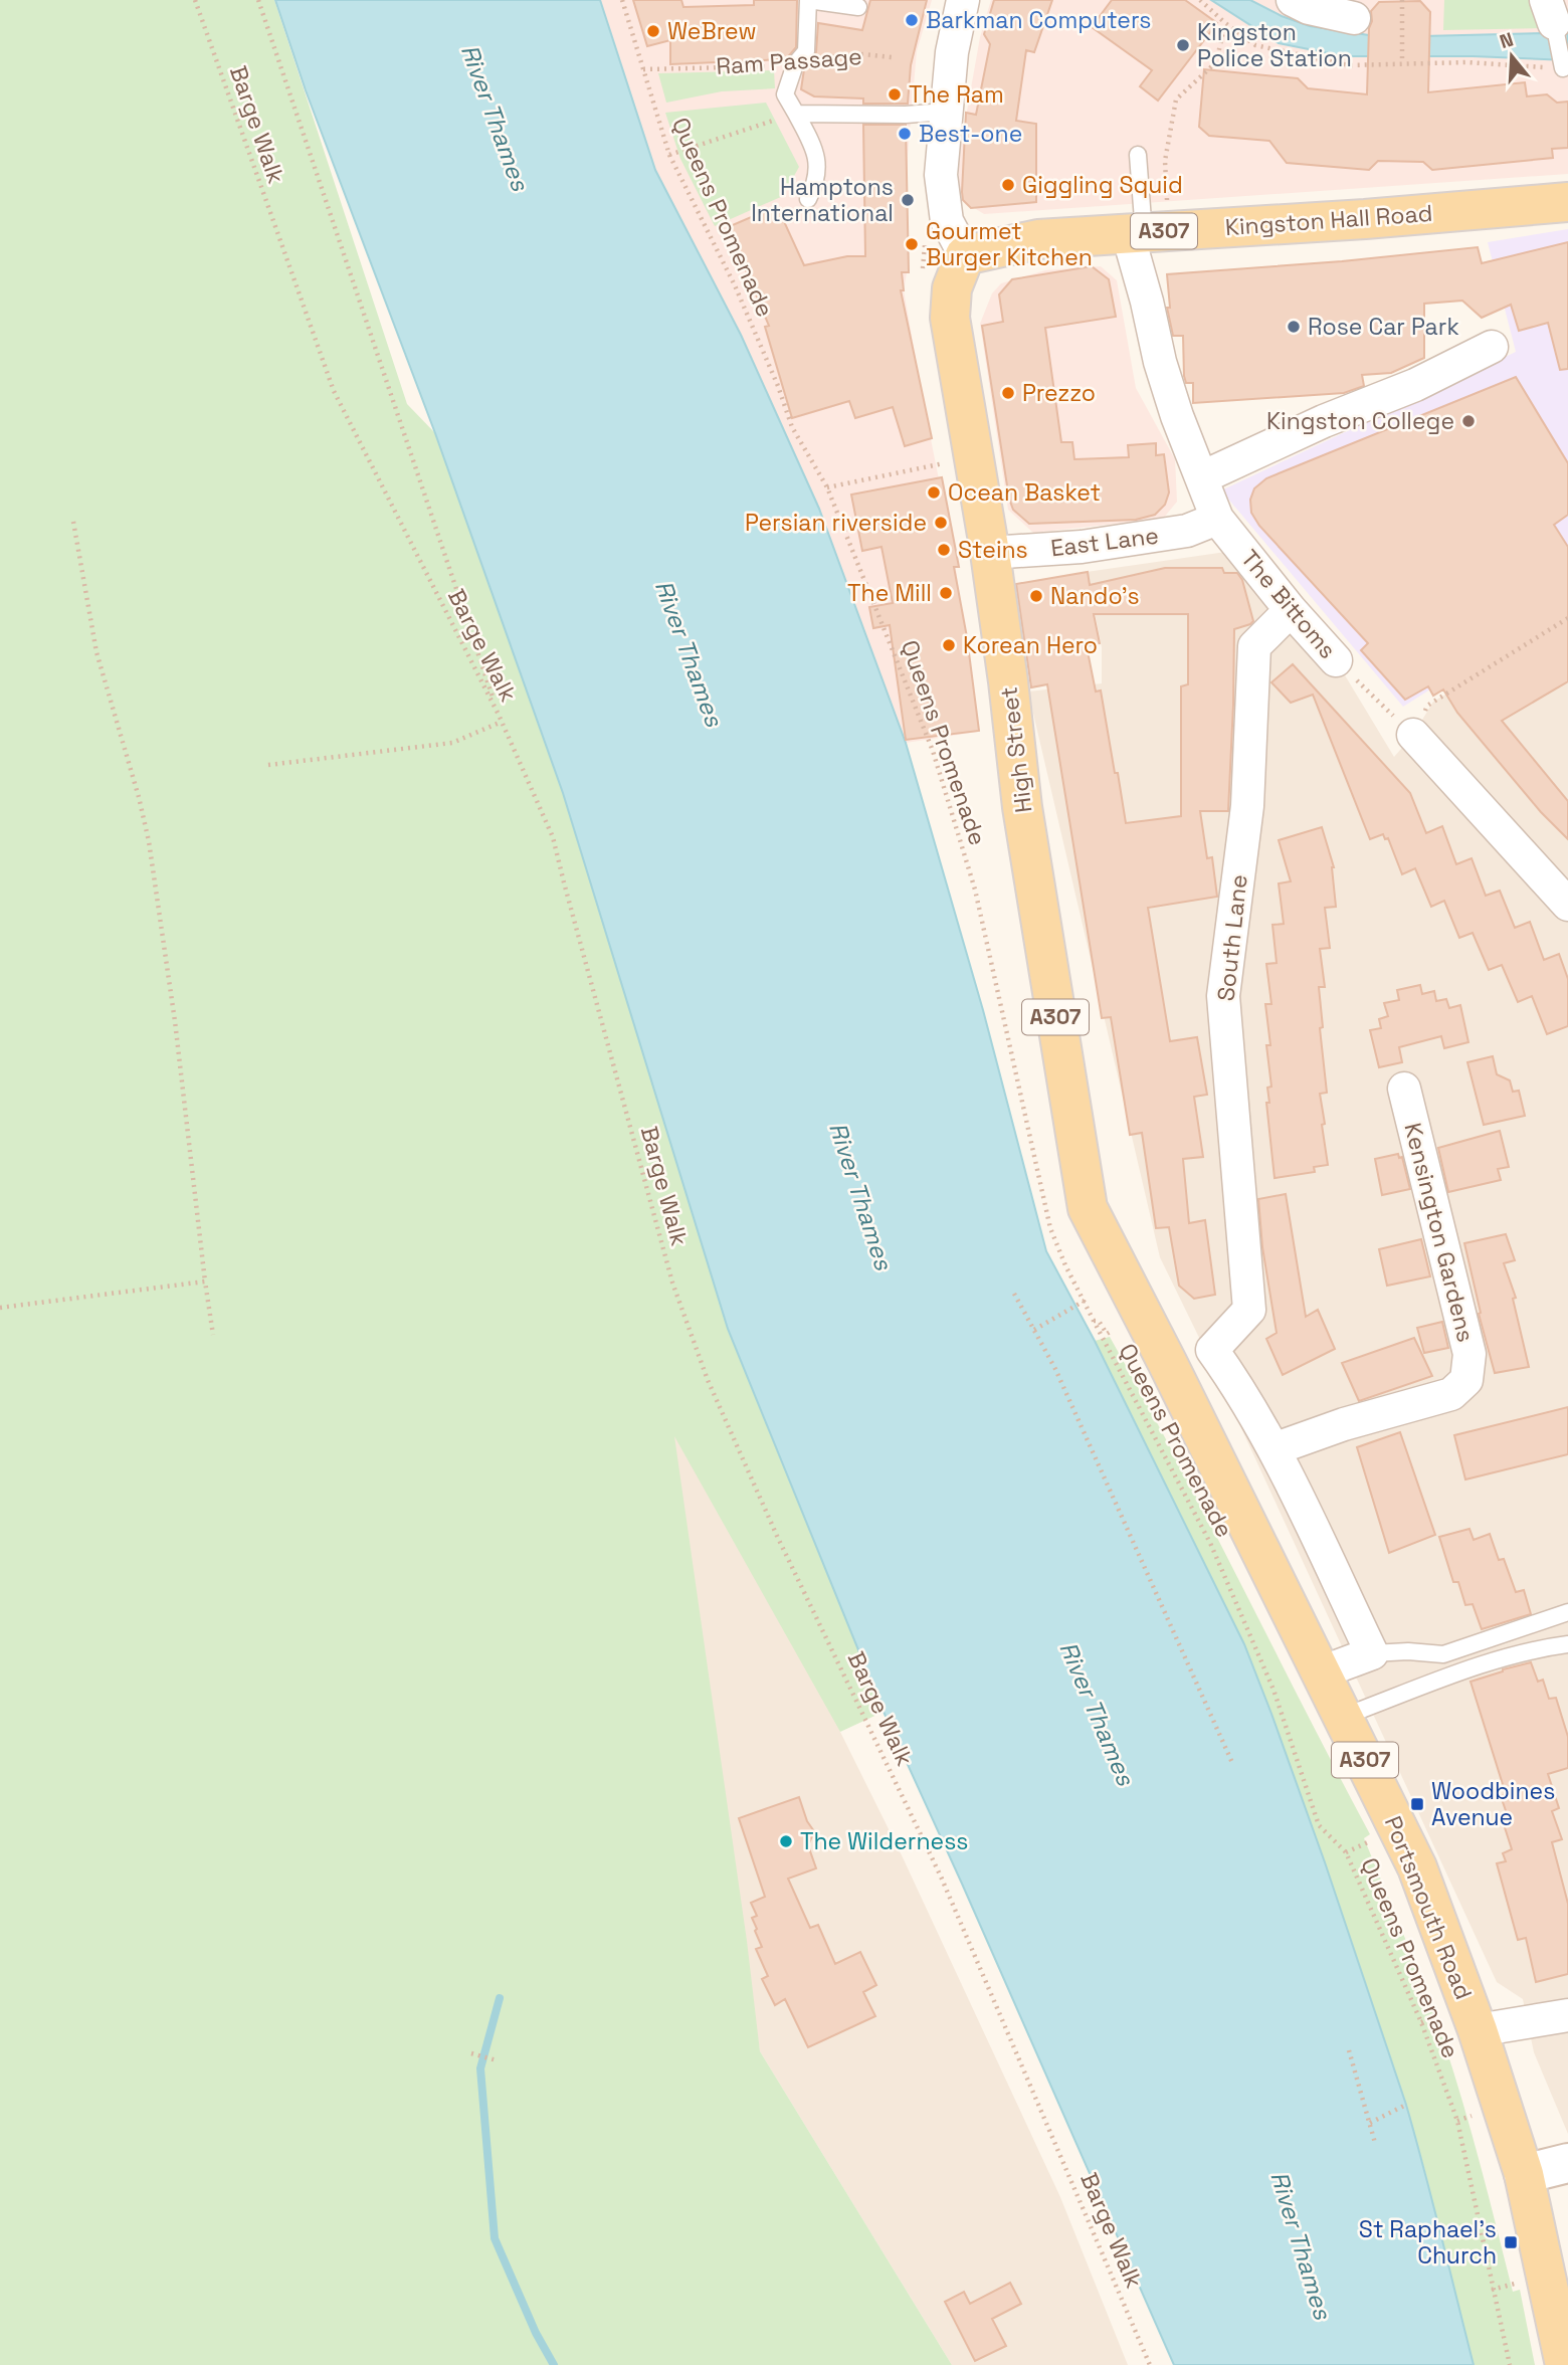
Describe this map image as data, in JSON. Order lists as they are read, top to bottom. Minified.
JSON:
{"streets":{"main road":["Kingston Hall Road","A307","High Street","Portsmouth Road"],"street":["East Lane","The Bittoms","South Lane","Kensington Gardens"],"lane":["Ram Passage"],"path":["Barge Walk","Queens Promenade"]},"crossings":[["Ram Passage","Queens Promenade"],["Kingston Hall Road","The Bittoms"],["Kingston Hall Road","High Street"],["East Lane","The Bittoms"],["East Lane","High Street"],["The Bittoms","South Lane"],["High Street","Portsmouth Road"]],"water":["River Thames"],"places":{"other":["Barkman Computers","WeBrew","Kingston Police Station","The Ram","Best-one","Giggling Squid","Hamptons International","Gourmet Burger Kitchen","Rose Car Park","Prezzo","Kingston College","Ocean Basket","Persian riverside","Steins","The Mill","Nando's","Korean Hero","The Wilderness"],"transit":["Woodbines Avenue","St Raphael's Church"]},"north":"top"}
